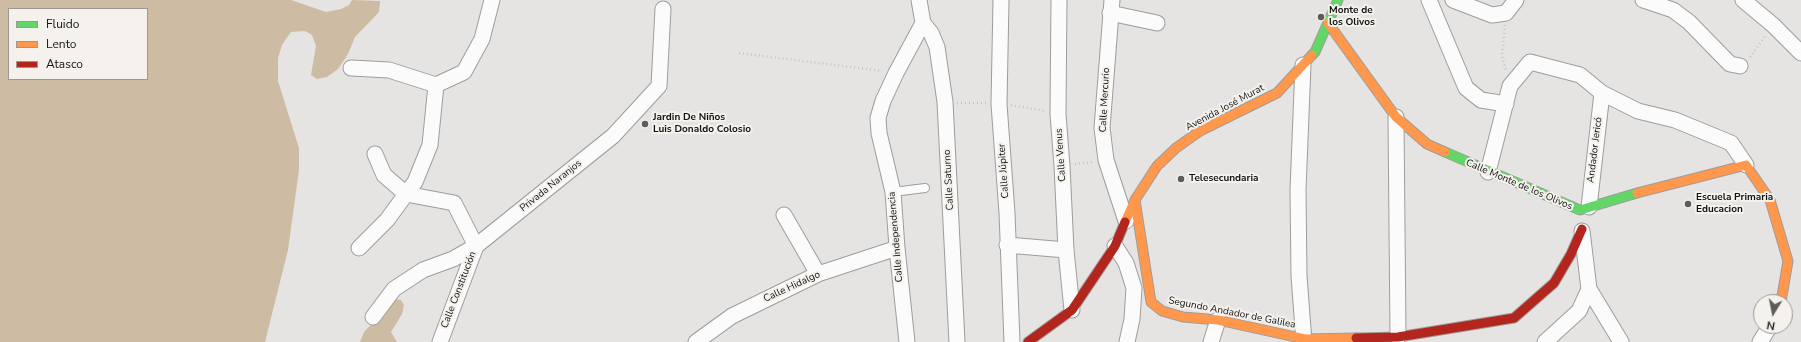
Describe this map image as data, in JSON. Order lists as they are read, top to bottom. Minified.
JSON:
{"streets":{"street":["Calle Mercurio","Avenida José Murat","Andador Jericó","Calle Venus","Calle Júpiter","Calle Saturno","Calle Monte de los Olivos","Privada Naranjos","Calle Independencia","Calle Hidalgo","Calle Constitución","Segundo Andador de Galilea"]},"crossings":[["Calle Mercurio","Avenida José Murat"],["Avenida José Murat","Calle Venus"],["Avenida José Murat","Calle Monte de los Olivos"],["Avenida José Murat","Segundo Andador de Galilea"],["Andador Jericó","Calle Monte de los Olivos"],["Andador Jericó","Segundo Andador de Galilea"],["Calle Saturno","Calle Independencia"],["Privada Naranjos","Calle Constitución"],["Calle Independencia","Calle Hidalgo"]],"places":["Monte de los Olivos","Jardin De Niños Luis Donaldo Colosio","Telesecundaria","Escuela Primaria Educacion"],"legend":["Fluido","Lento","Atasco"],"north":"bottom"}
